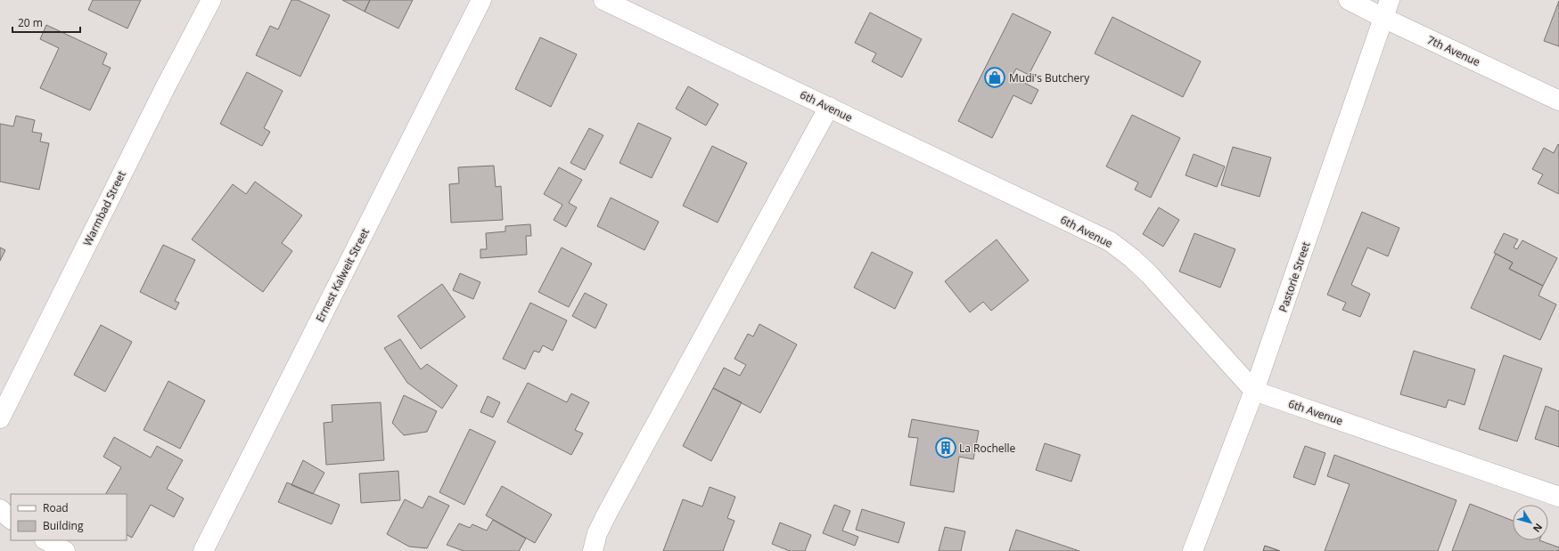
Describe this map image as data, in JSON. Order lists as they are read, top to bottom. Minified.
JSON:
{"streets":{"street":["7th Avenue","6th Avenue","Warmbad Street","Ernest Kalweit Street","Pastorie Street"]},"crossings":[["7th Avenue","Pastorie Street"],["6th Avenue","Pastorie Street"]],"places":{"shop":["Mudi's Butchery"],"building":["La Rochelle"]},"legend":["Road","Building"],"scale_bar":"20 m","north":"bottom right"}
